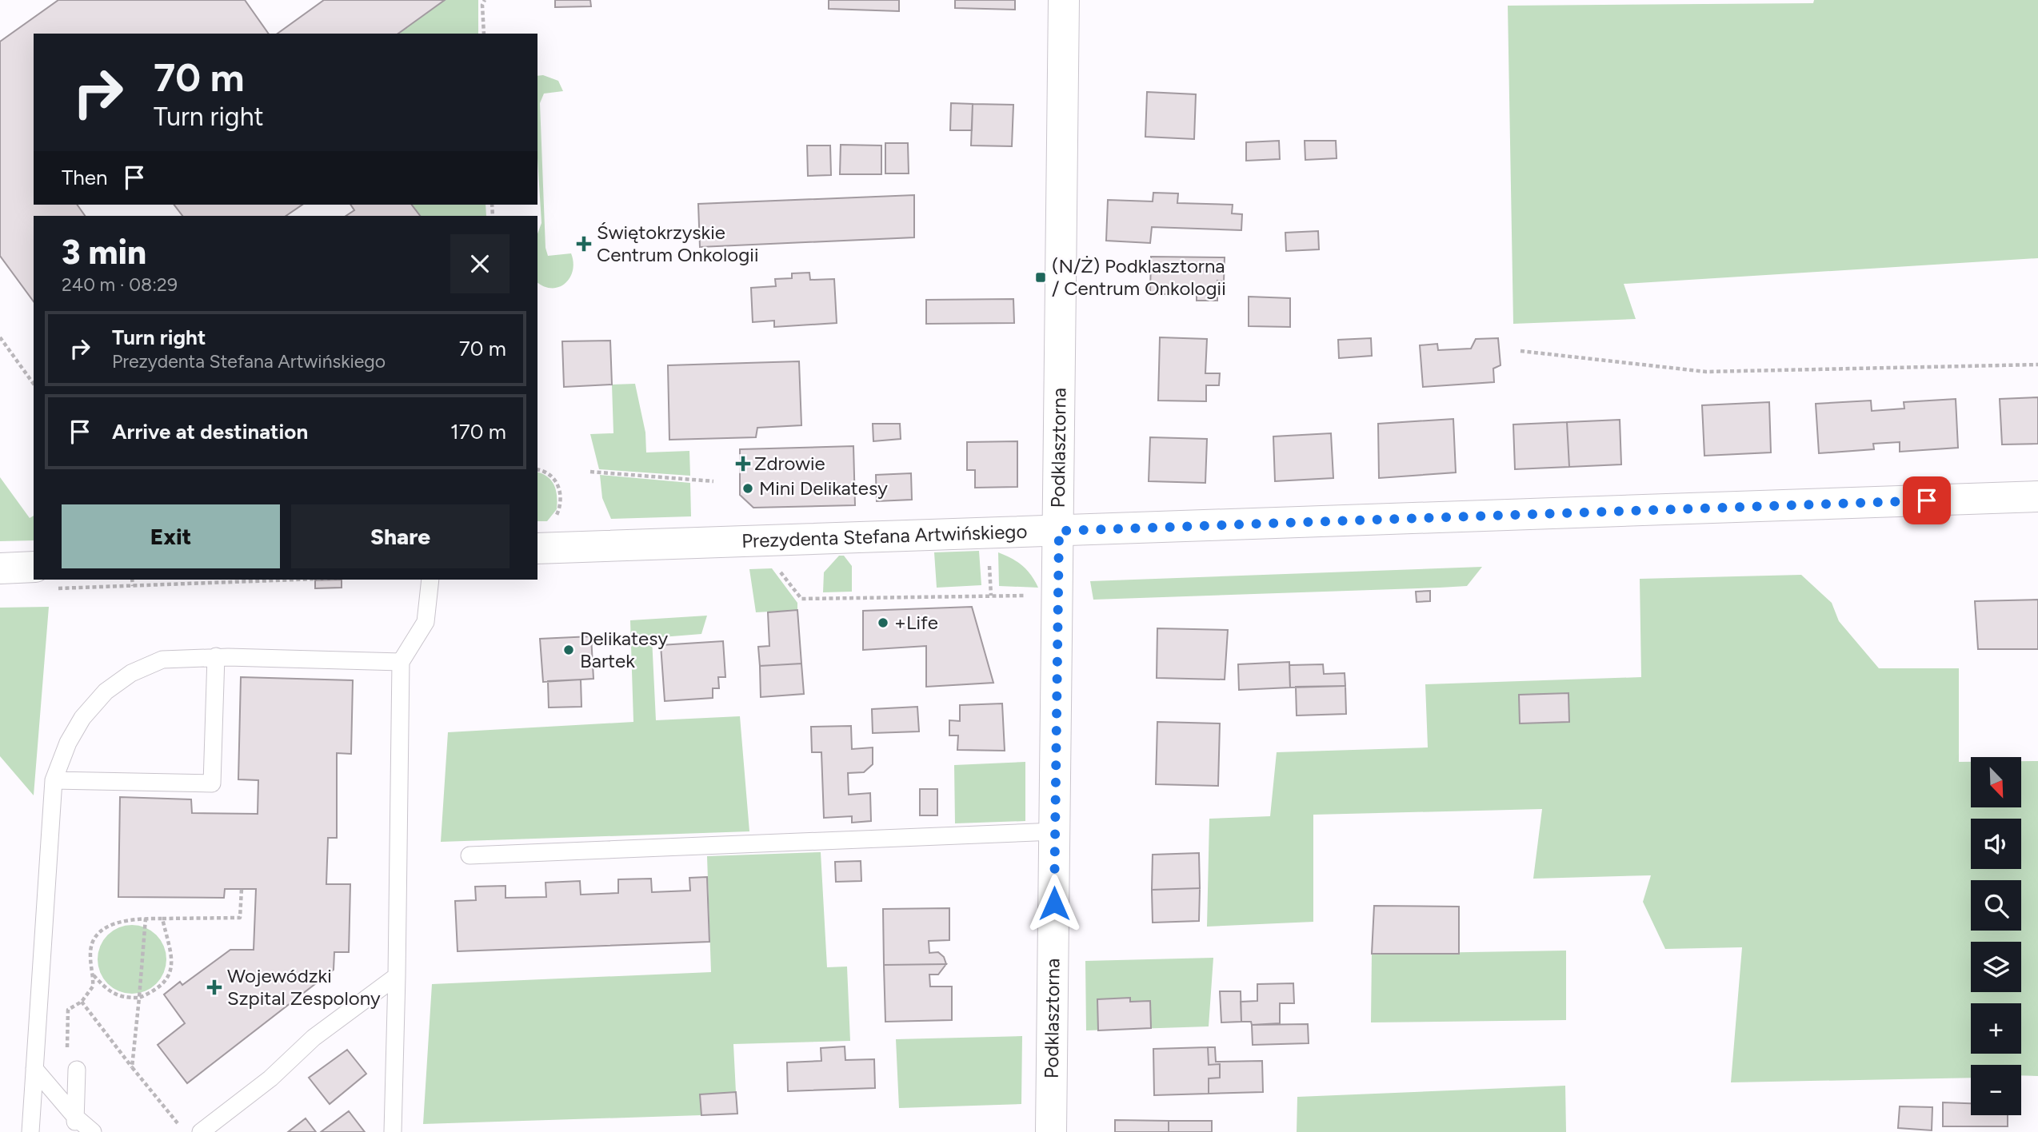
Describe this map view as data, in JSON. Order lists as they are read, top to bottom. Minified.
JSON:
{"streets":{"street":["Podklasztorna","Prezydenta Stefana Artwińskiego"]},"crossings":[["Podklasztorna","Prezydenta Stefana Artwińskiego"]],"places":{"health":["Świętokrzyskie Centrum Onkologii","Zdrowie","Wojewódzki Szpital Zespolony"],"transit":["(N/Ż) Podklasztorna / Centrum Onkologii"],"other":["Mini Delikatesy","+Life","Delikatesy Bartek"]},"north":"bottom right","page":{"turn":["70 m","Turn right"],"then":"Then","heading":["3 min","240 m · 08:29"],"list":[{"name":"Turn right","note":"Prezydenta Stefana Artwińskiego","value":"70 m"},{"name":"Arrive at destination","value":"170 m"}],"buttons":["Exit","Share"],"map_buttons":["+","−"]}}
